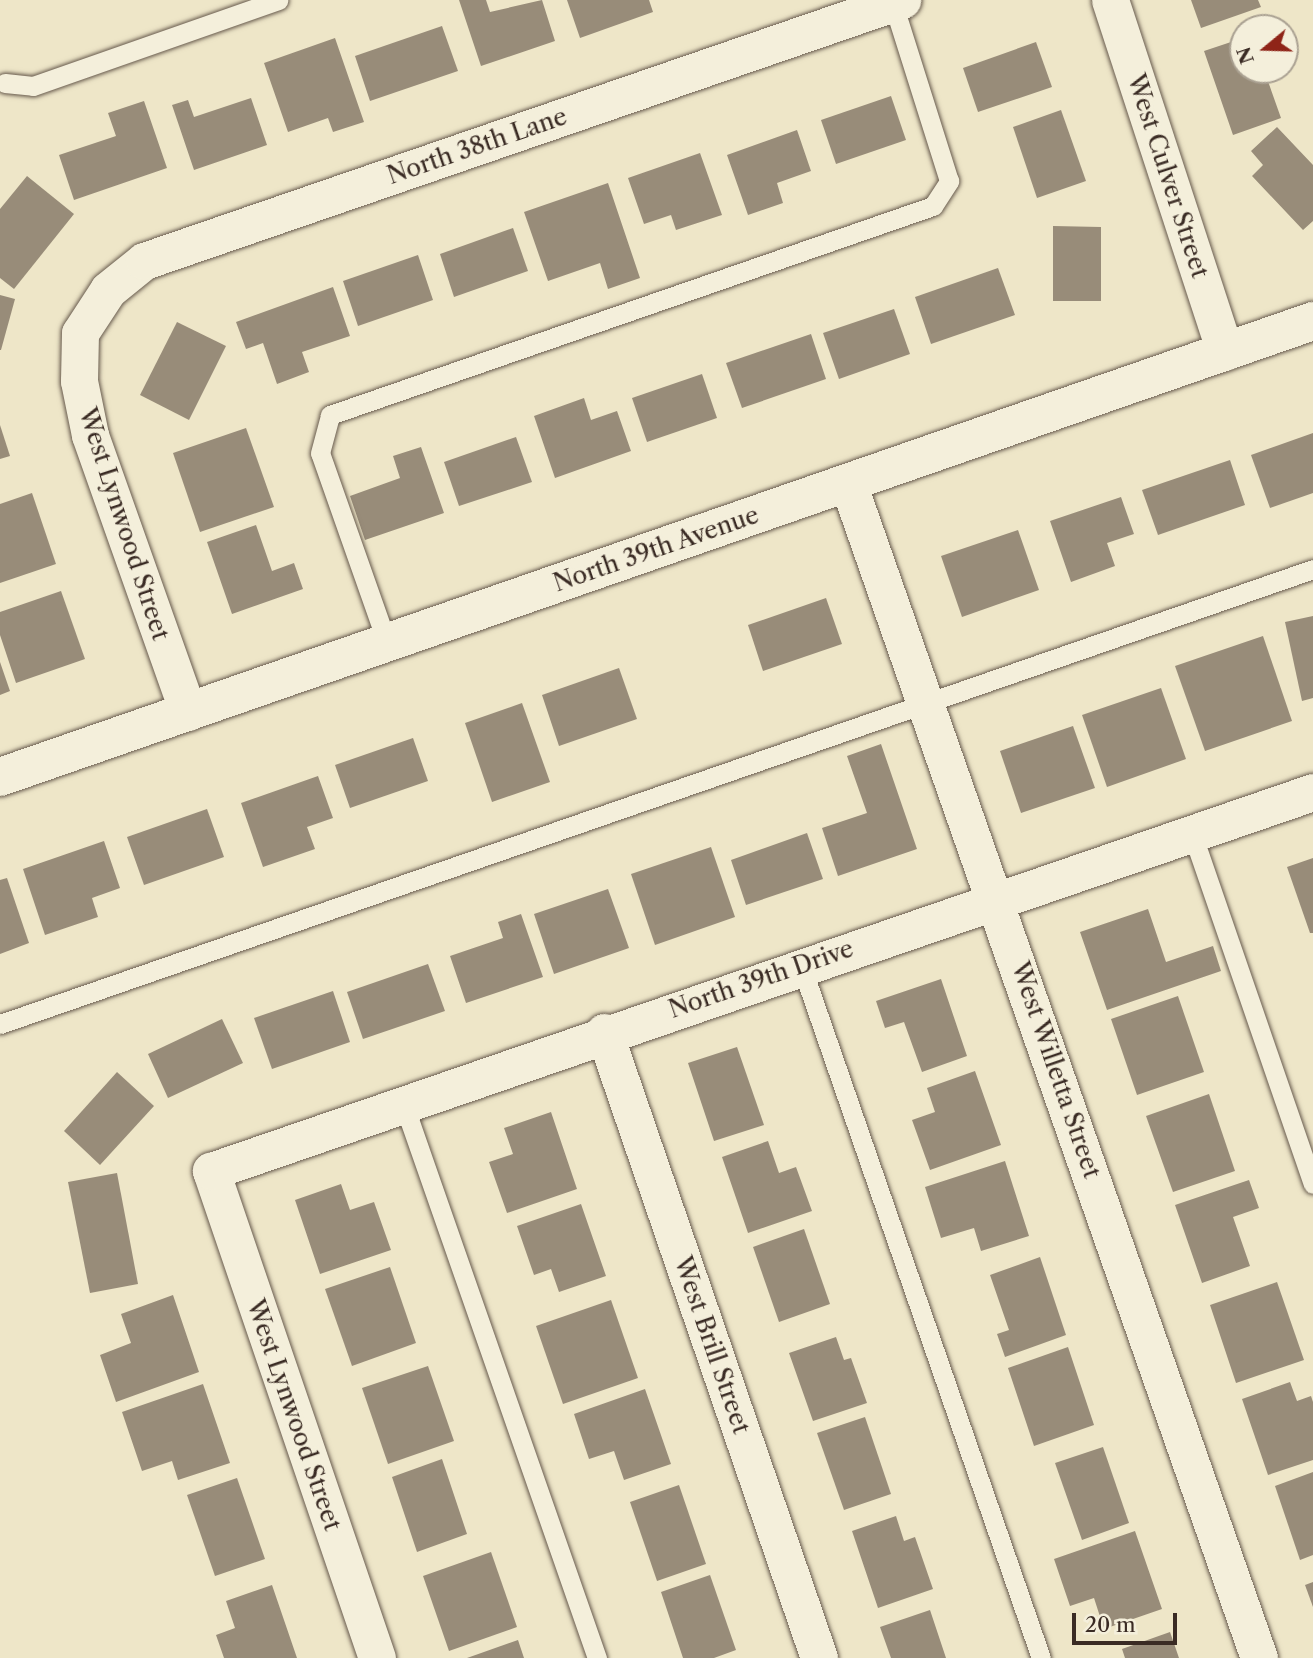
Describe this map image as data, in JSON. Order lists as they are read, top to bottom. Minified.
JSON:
{"streets":{"street":["North 38th Lane","West Culver Street","West Lynwood Street","North 39th Avenue","North 39th Drive","West Willetta Street","West Brill Street"]},"crossings":[["North 38th Lane","West Lynwood Street"],["West Culver Street","North 39th Avenue"],["West Lynwood Street","North 39th Avenue"],["West Lynwood Street","North 39th Drive"],["North 39th Avenue","West Willetta Street"],["North 39th Drive","West Willetta Street"],["North 39th Drive","West Brill Street"]],"scale_bar":"20 m","north":"left"}
